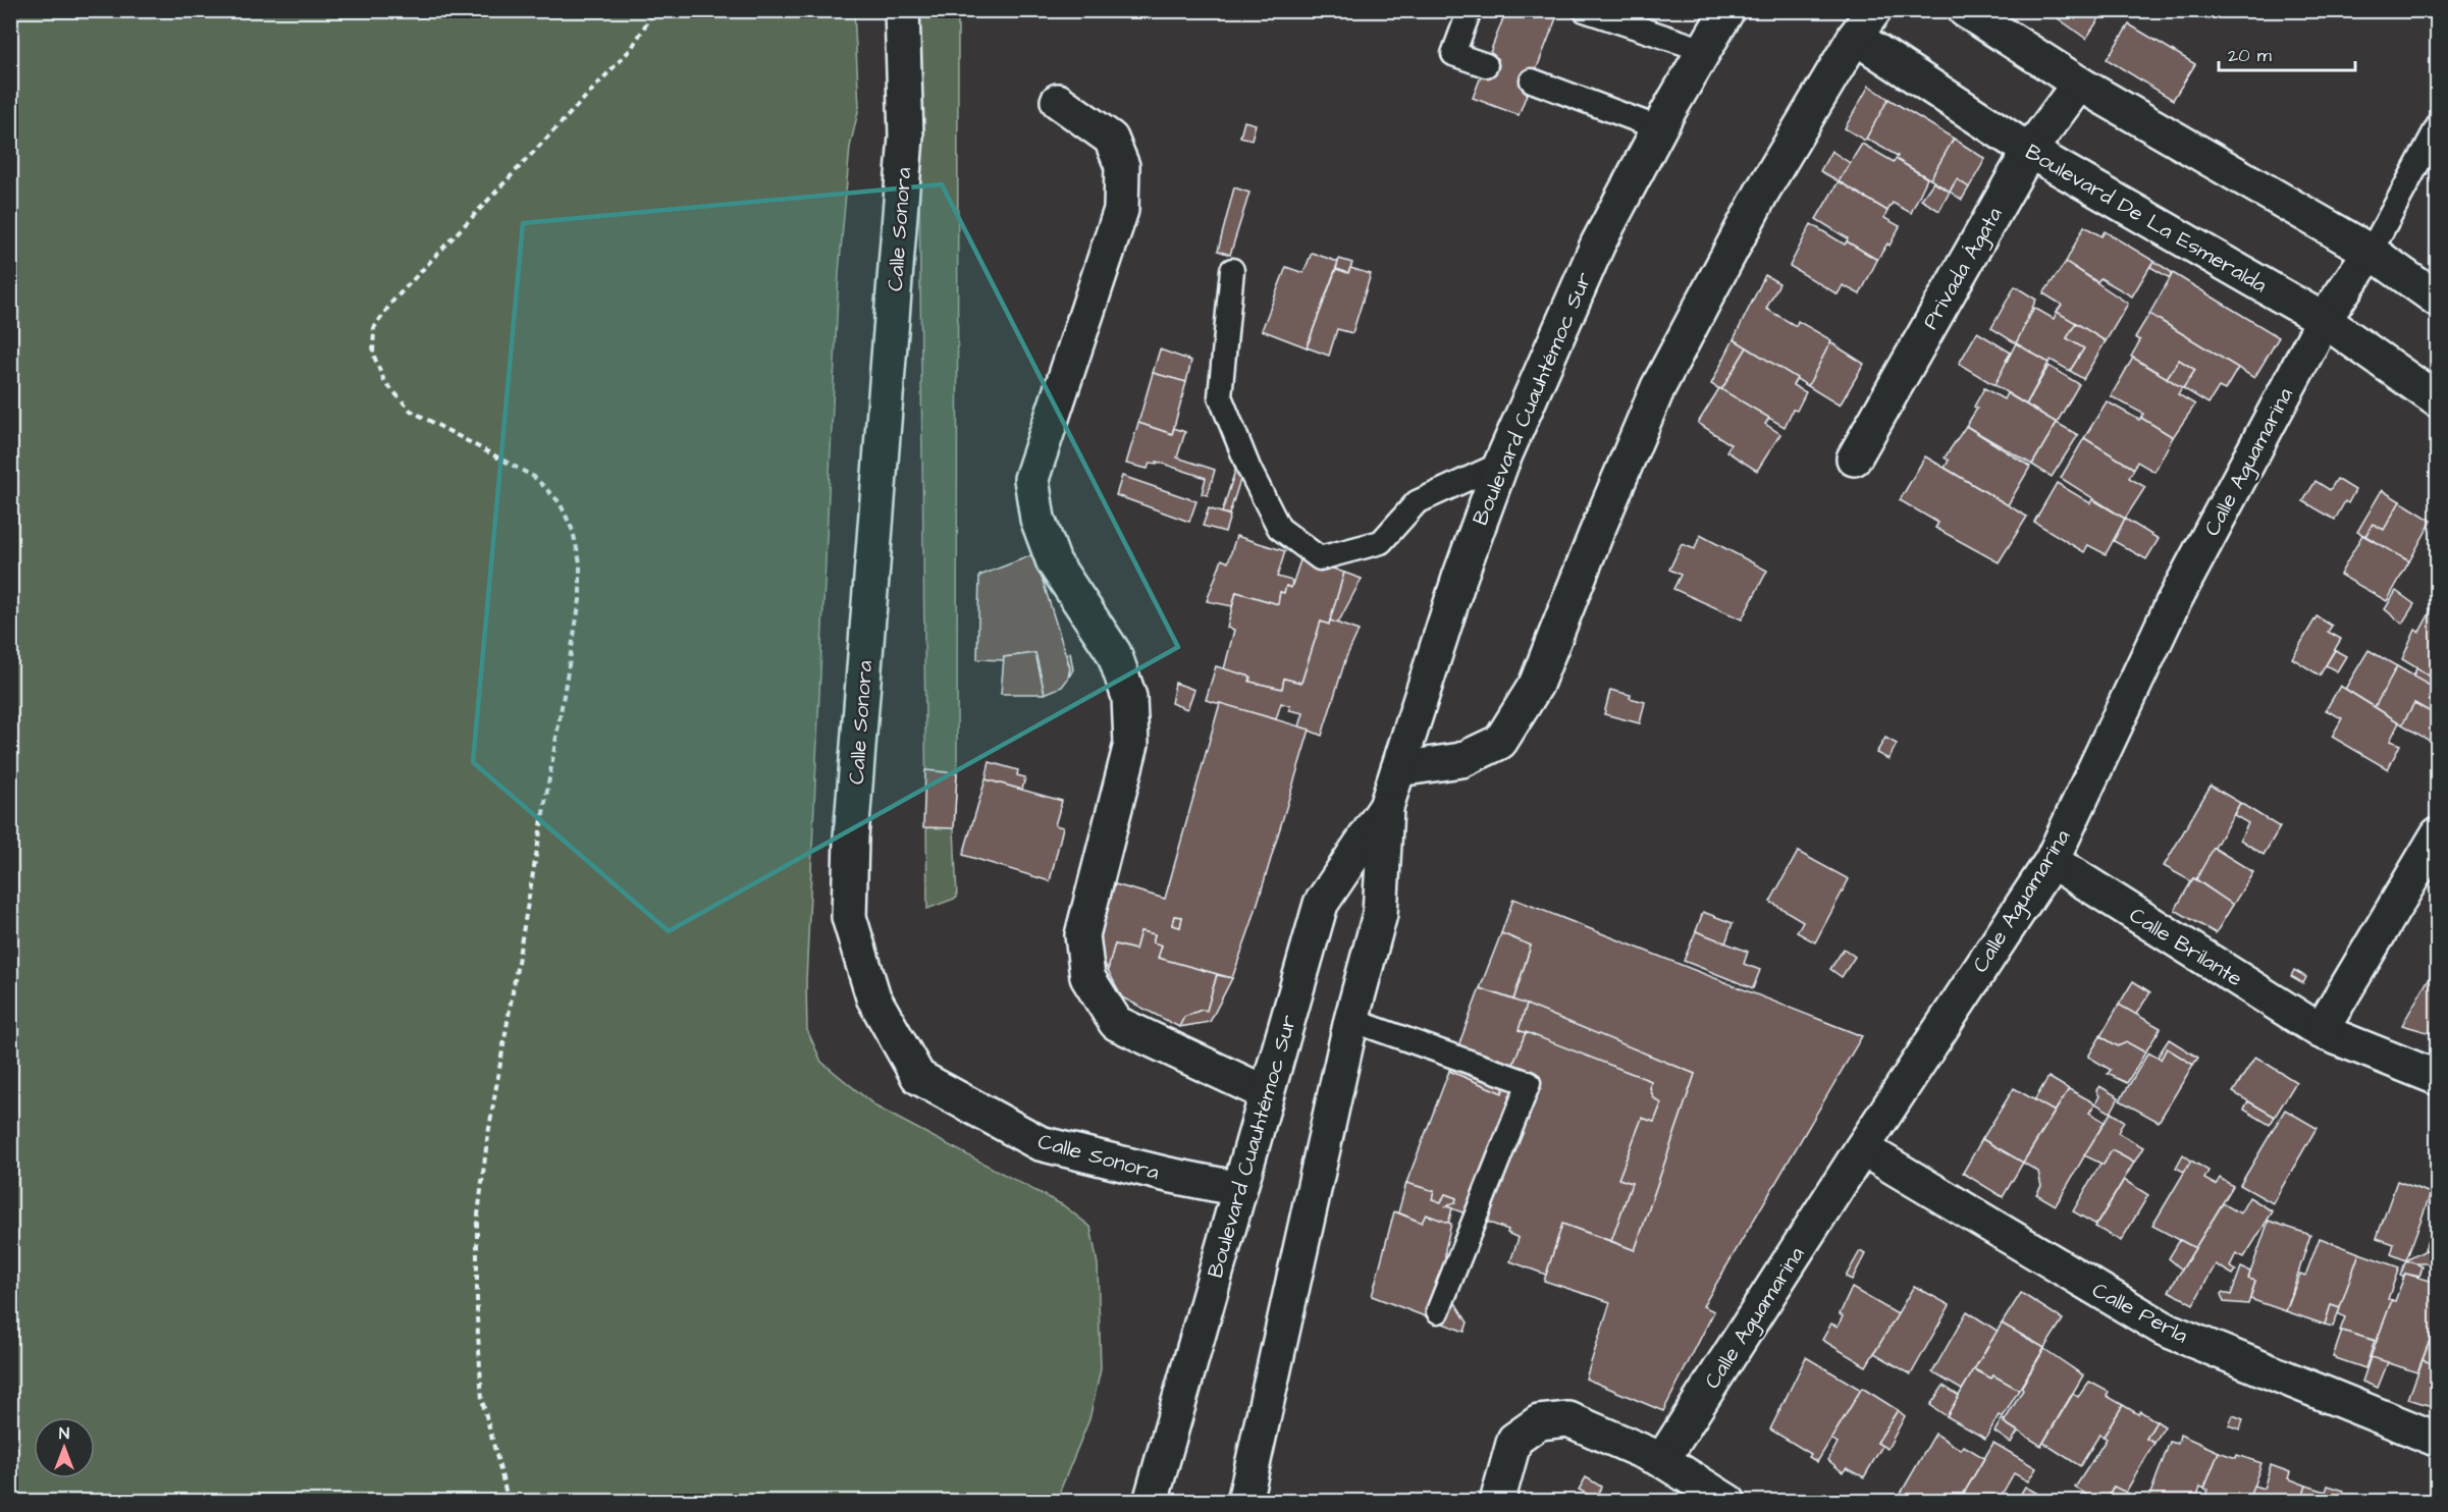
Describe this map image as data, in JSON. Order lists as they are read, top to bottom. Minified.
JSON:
{"streets":{"street":["Boulevard De La Esmeralda","Calle Sonora","Privada Ágata","Boulevard Cuauhtémoc Sur","Calle Aguamarina","Calle Brilante","Calle Perla"]},"crossings":[["Boulevard De La Esmeralda","Privada Ágata"],["Boulevard De La Esmeralda","Calle Aguamarina"],["Calle Sonora","Boulevard Cuauhtémoc Sur"],["Calle Aguamarina","Calle Brilante"],["Calle Aguamarina","Calle Perla"]],"scale_bar":"20 m","north":"top"}
